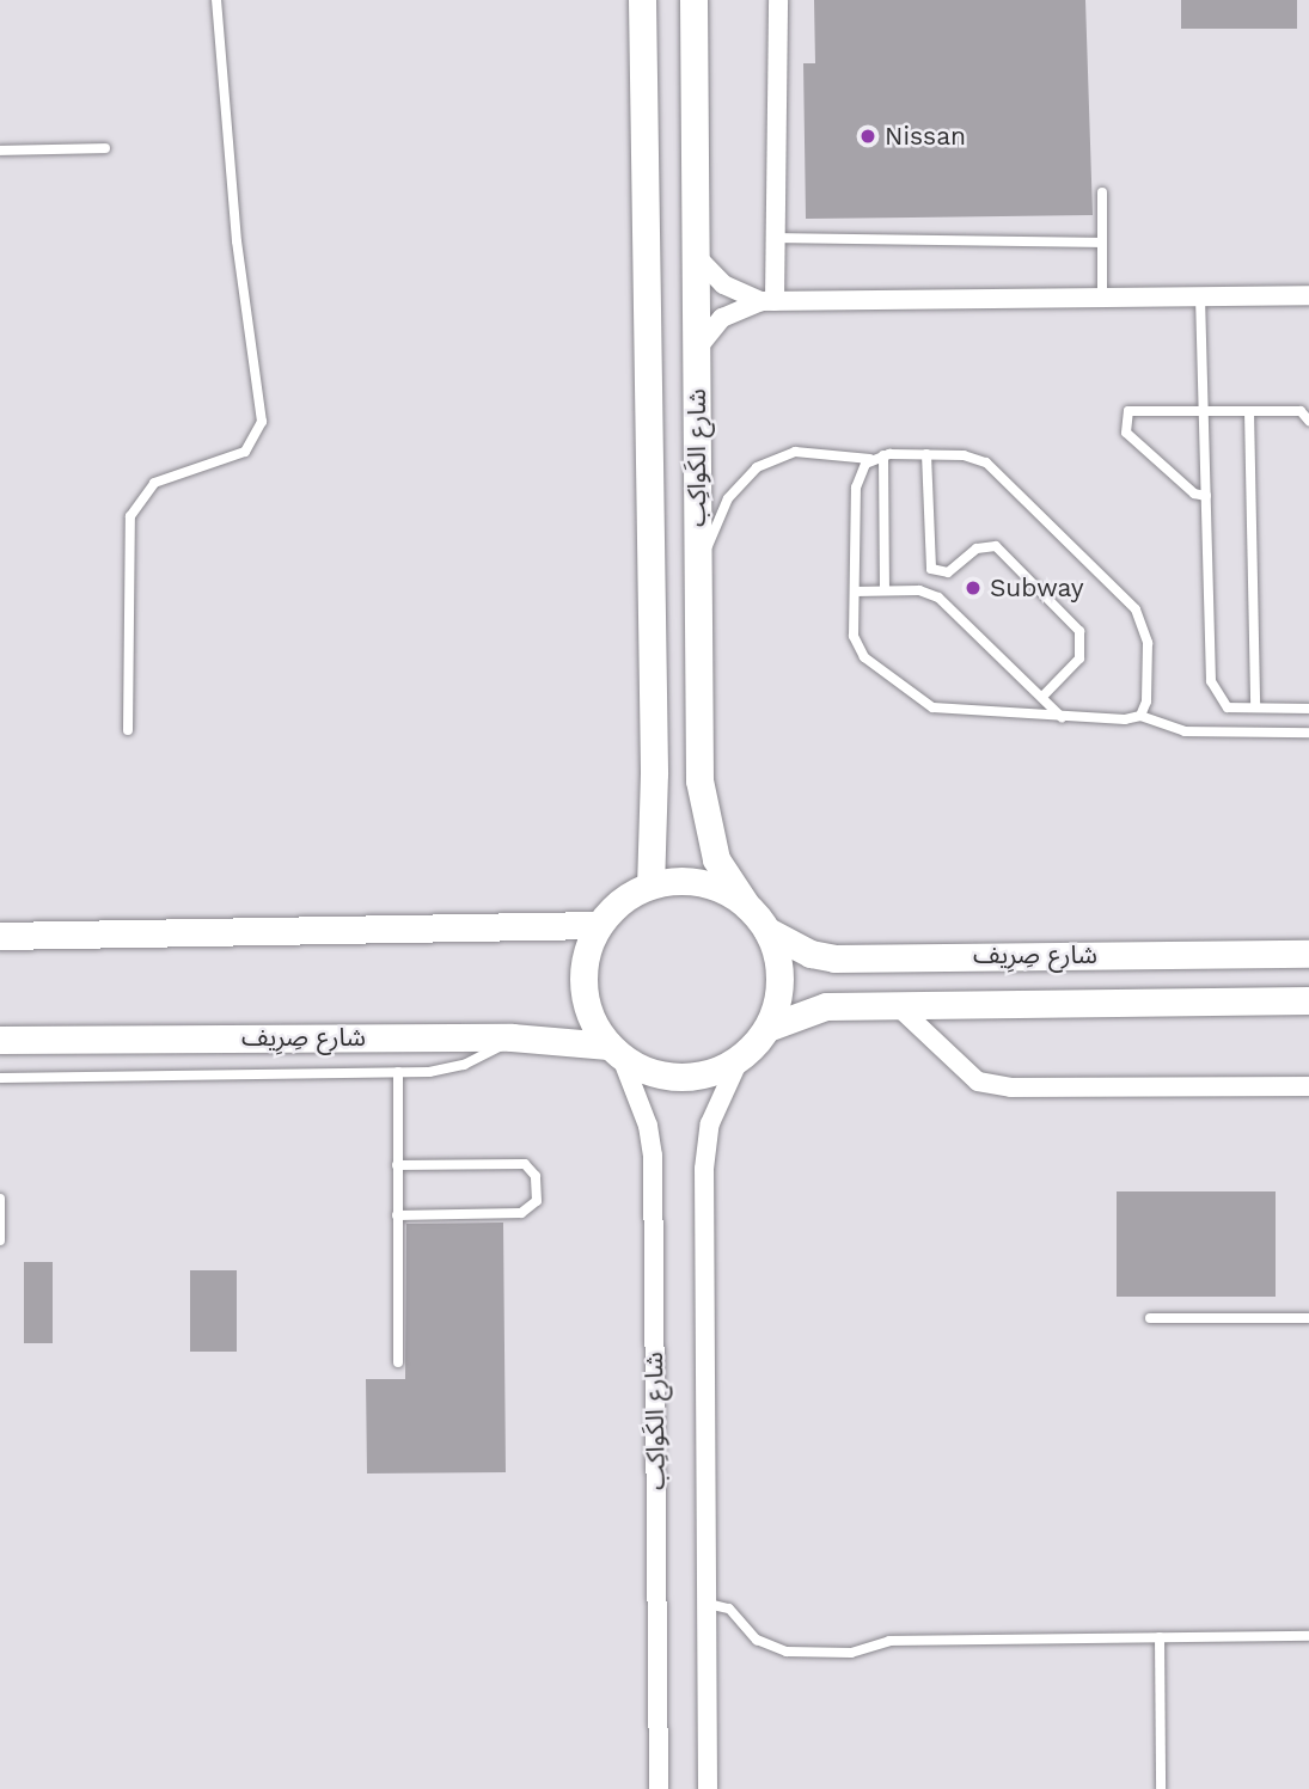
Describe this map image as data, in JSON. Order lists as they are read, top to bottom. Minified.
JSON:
{"streets":{"main road":["شارع الكَواكِب","شارع صِرِيف"]},"crossings":[["شارع الكَواكِب","شارع صِرِيف"]],"places":["Nissan","Subway"]}
